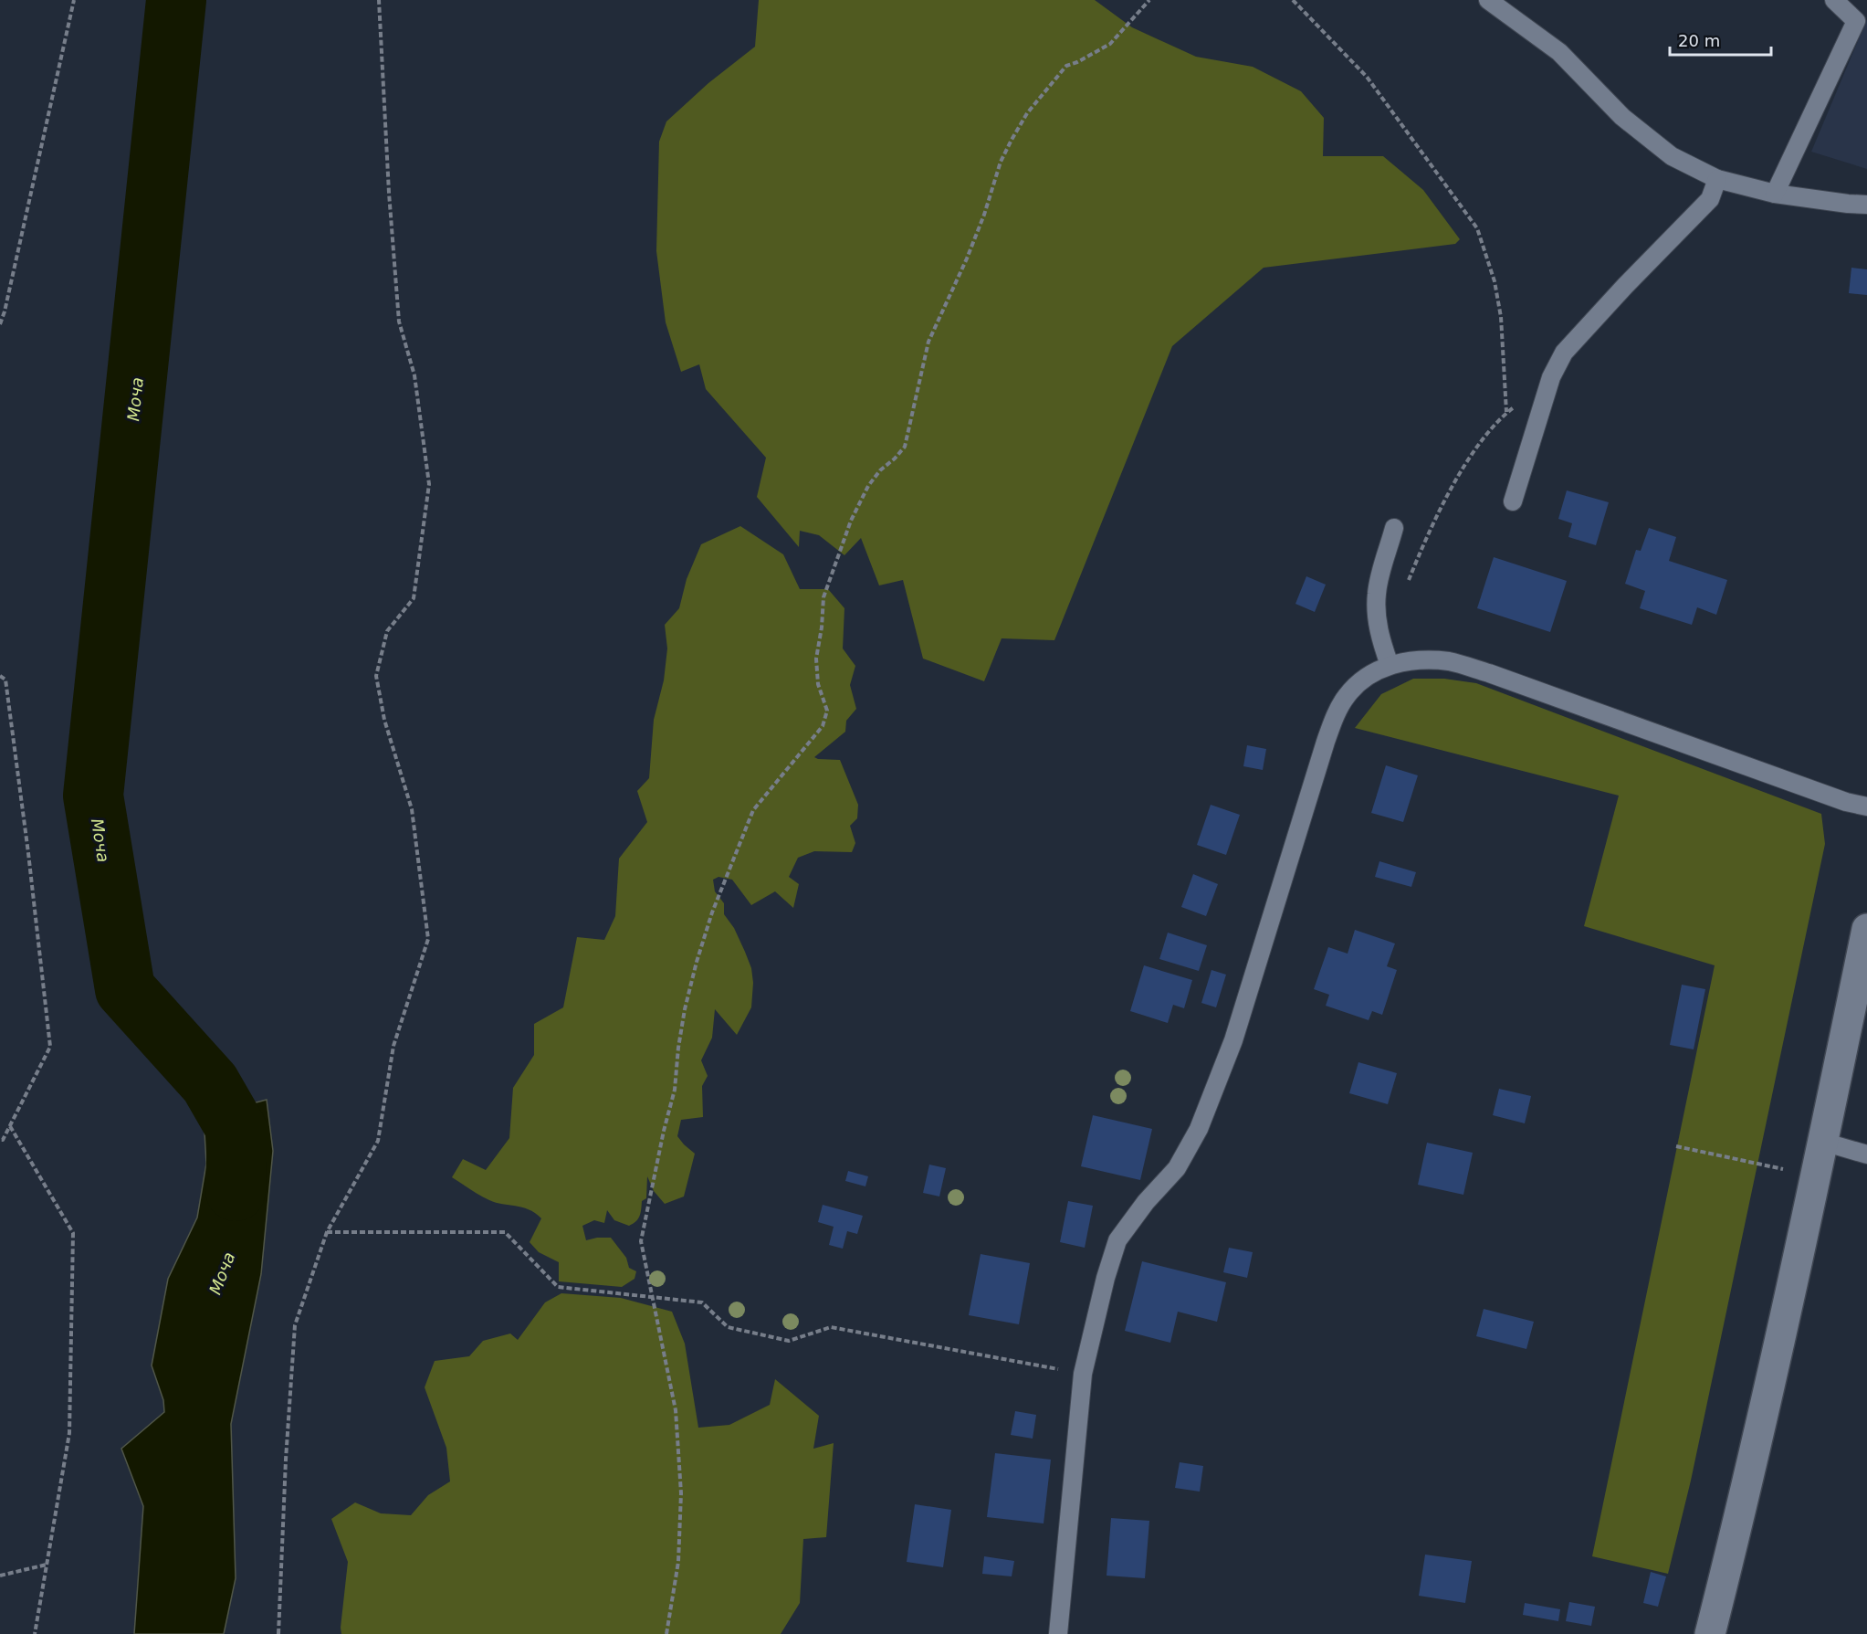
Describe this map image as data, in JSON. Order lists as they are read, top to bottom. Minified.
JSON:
{"water":["Моча"],"scale_bar":"20 m"}
